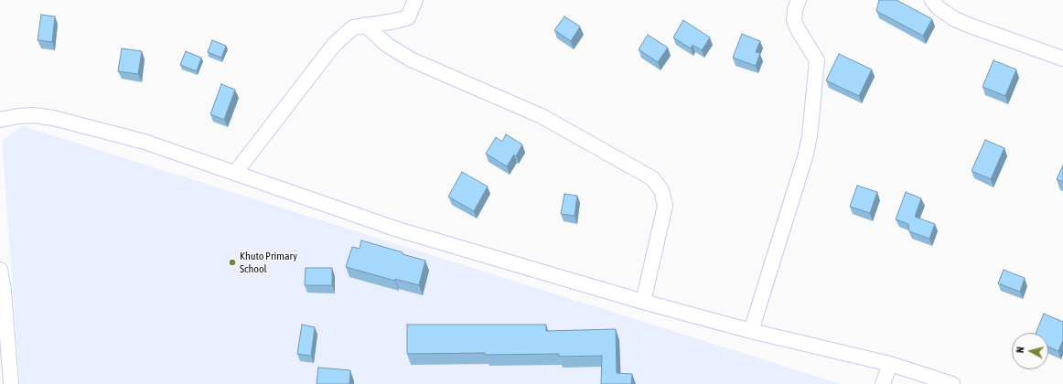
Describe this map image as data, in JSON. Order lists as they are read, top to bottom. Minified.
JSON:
{"places":["Khuto Primary School"],"north":"left"}
